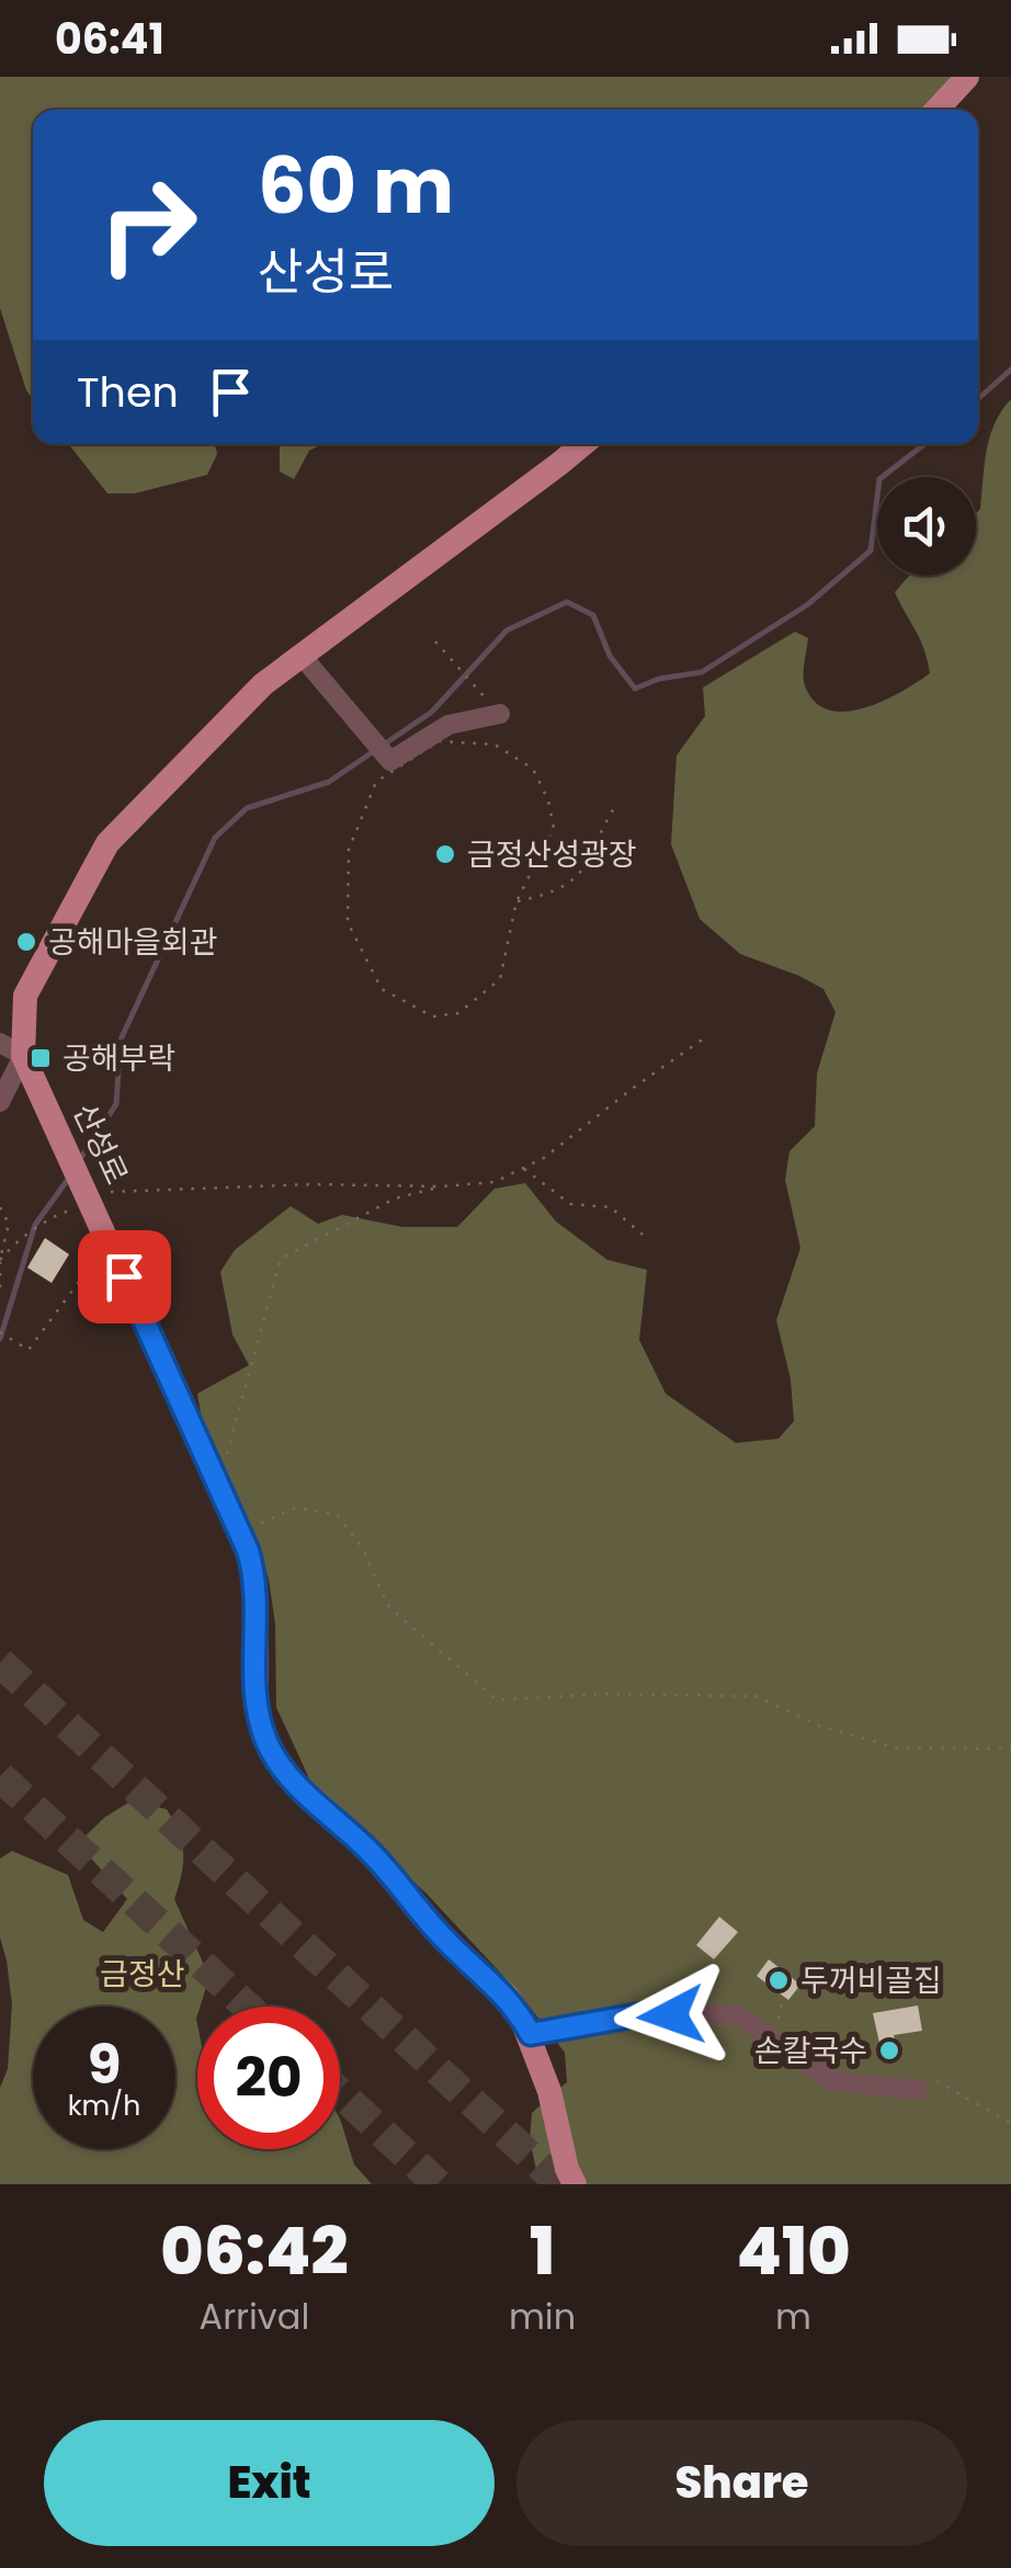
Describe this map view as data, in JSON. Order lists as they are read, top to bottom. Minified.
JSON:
{"streets":{"main road":["산성로"]},"parks":["금정산"],"places":{"other":["금정산성광장","공해마을회관","두꺼비골집","손칼국수"],"transit":["공해부락"]},"page":{"status":"06:41","turn":["60 m","산성로"],"then":"Then","speed":"9 km/h","limit":"20","eta":["06:42","Arrival","1","min","410","m"],"buttons":["Exit","Share"]}}
